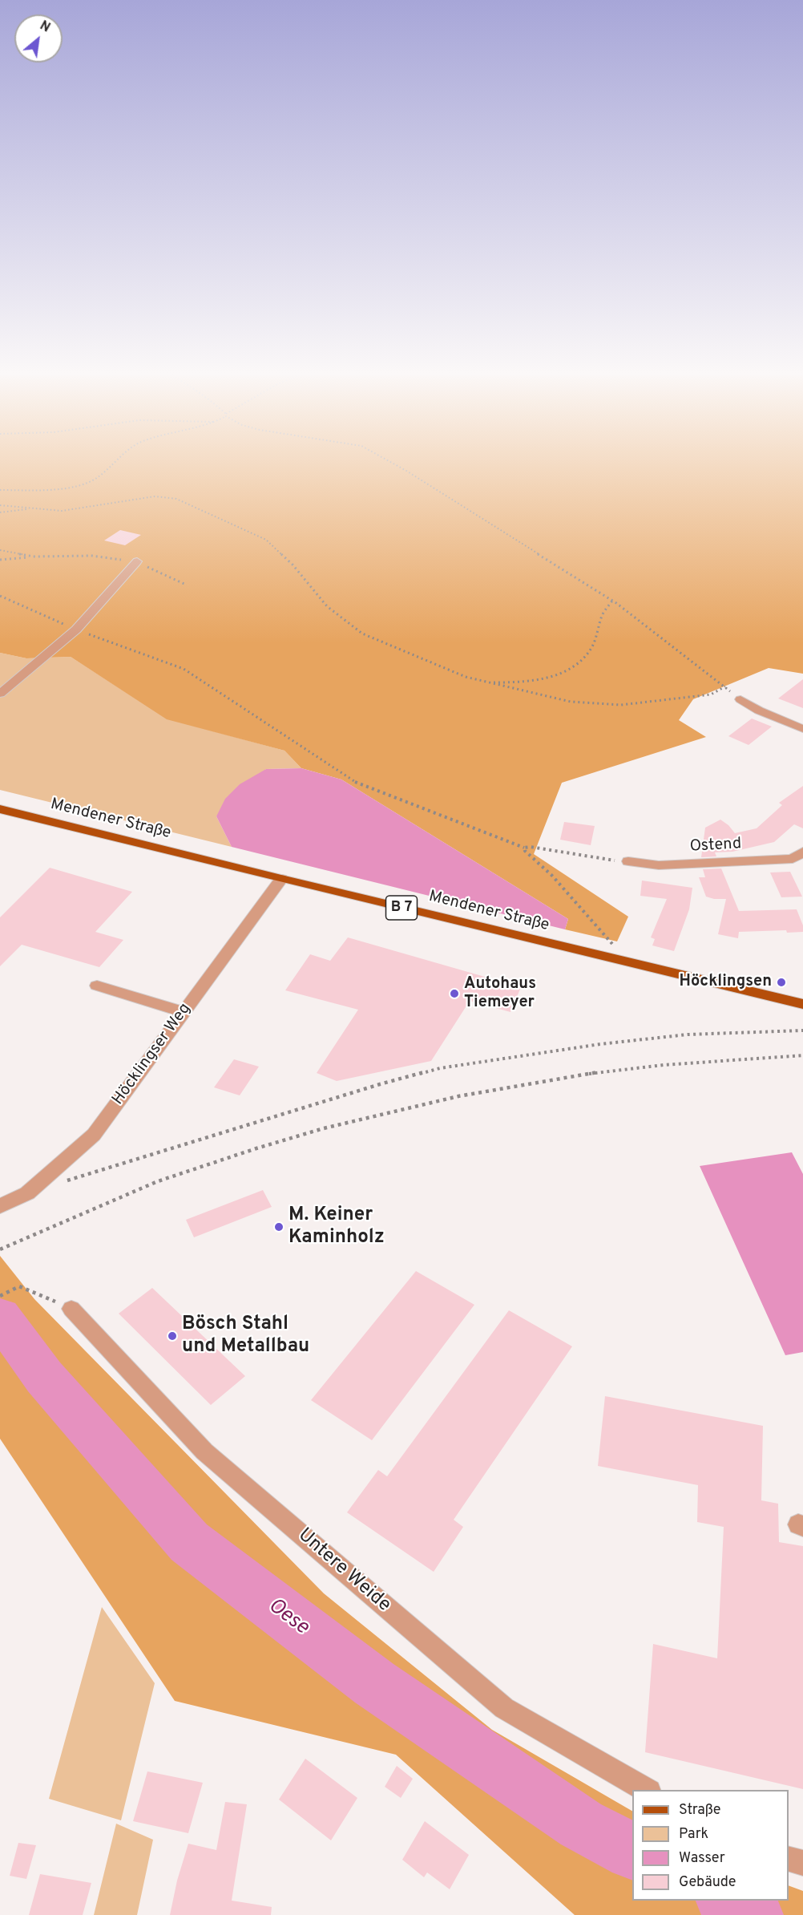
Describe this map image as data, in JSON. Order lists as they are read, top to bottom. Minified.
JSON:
{"streets":{"main road":["Mendener Straße","B 7"],"street":["Ostend","Höcklingser Weg","Untere Weide"]},"crossings":[["Mendener Straße","Höcklingser Weg"]],"water":["Oese"],"places":["Höcklingsen","Autohaus Tiemeyer","M. Keiner Kaminholz","Bösch Stahl und Metallbau"],"legend":["Straße","Park","Wasser","Gebäude"],"north":"top right"}
